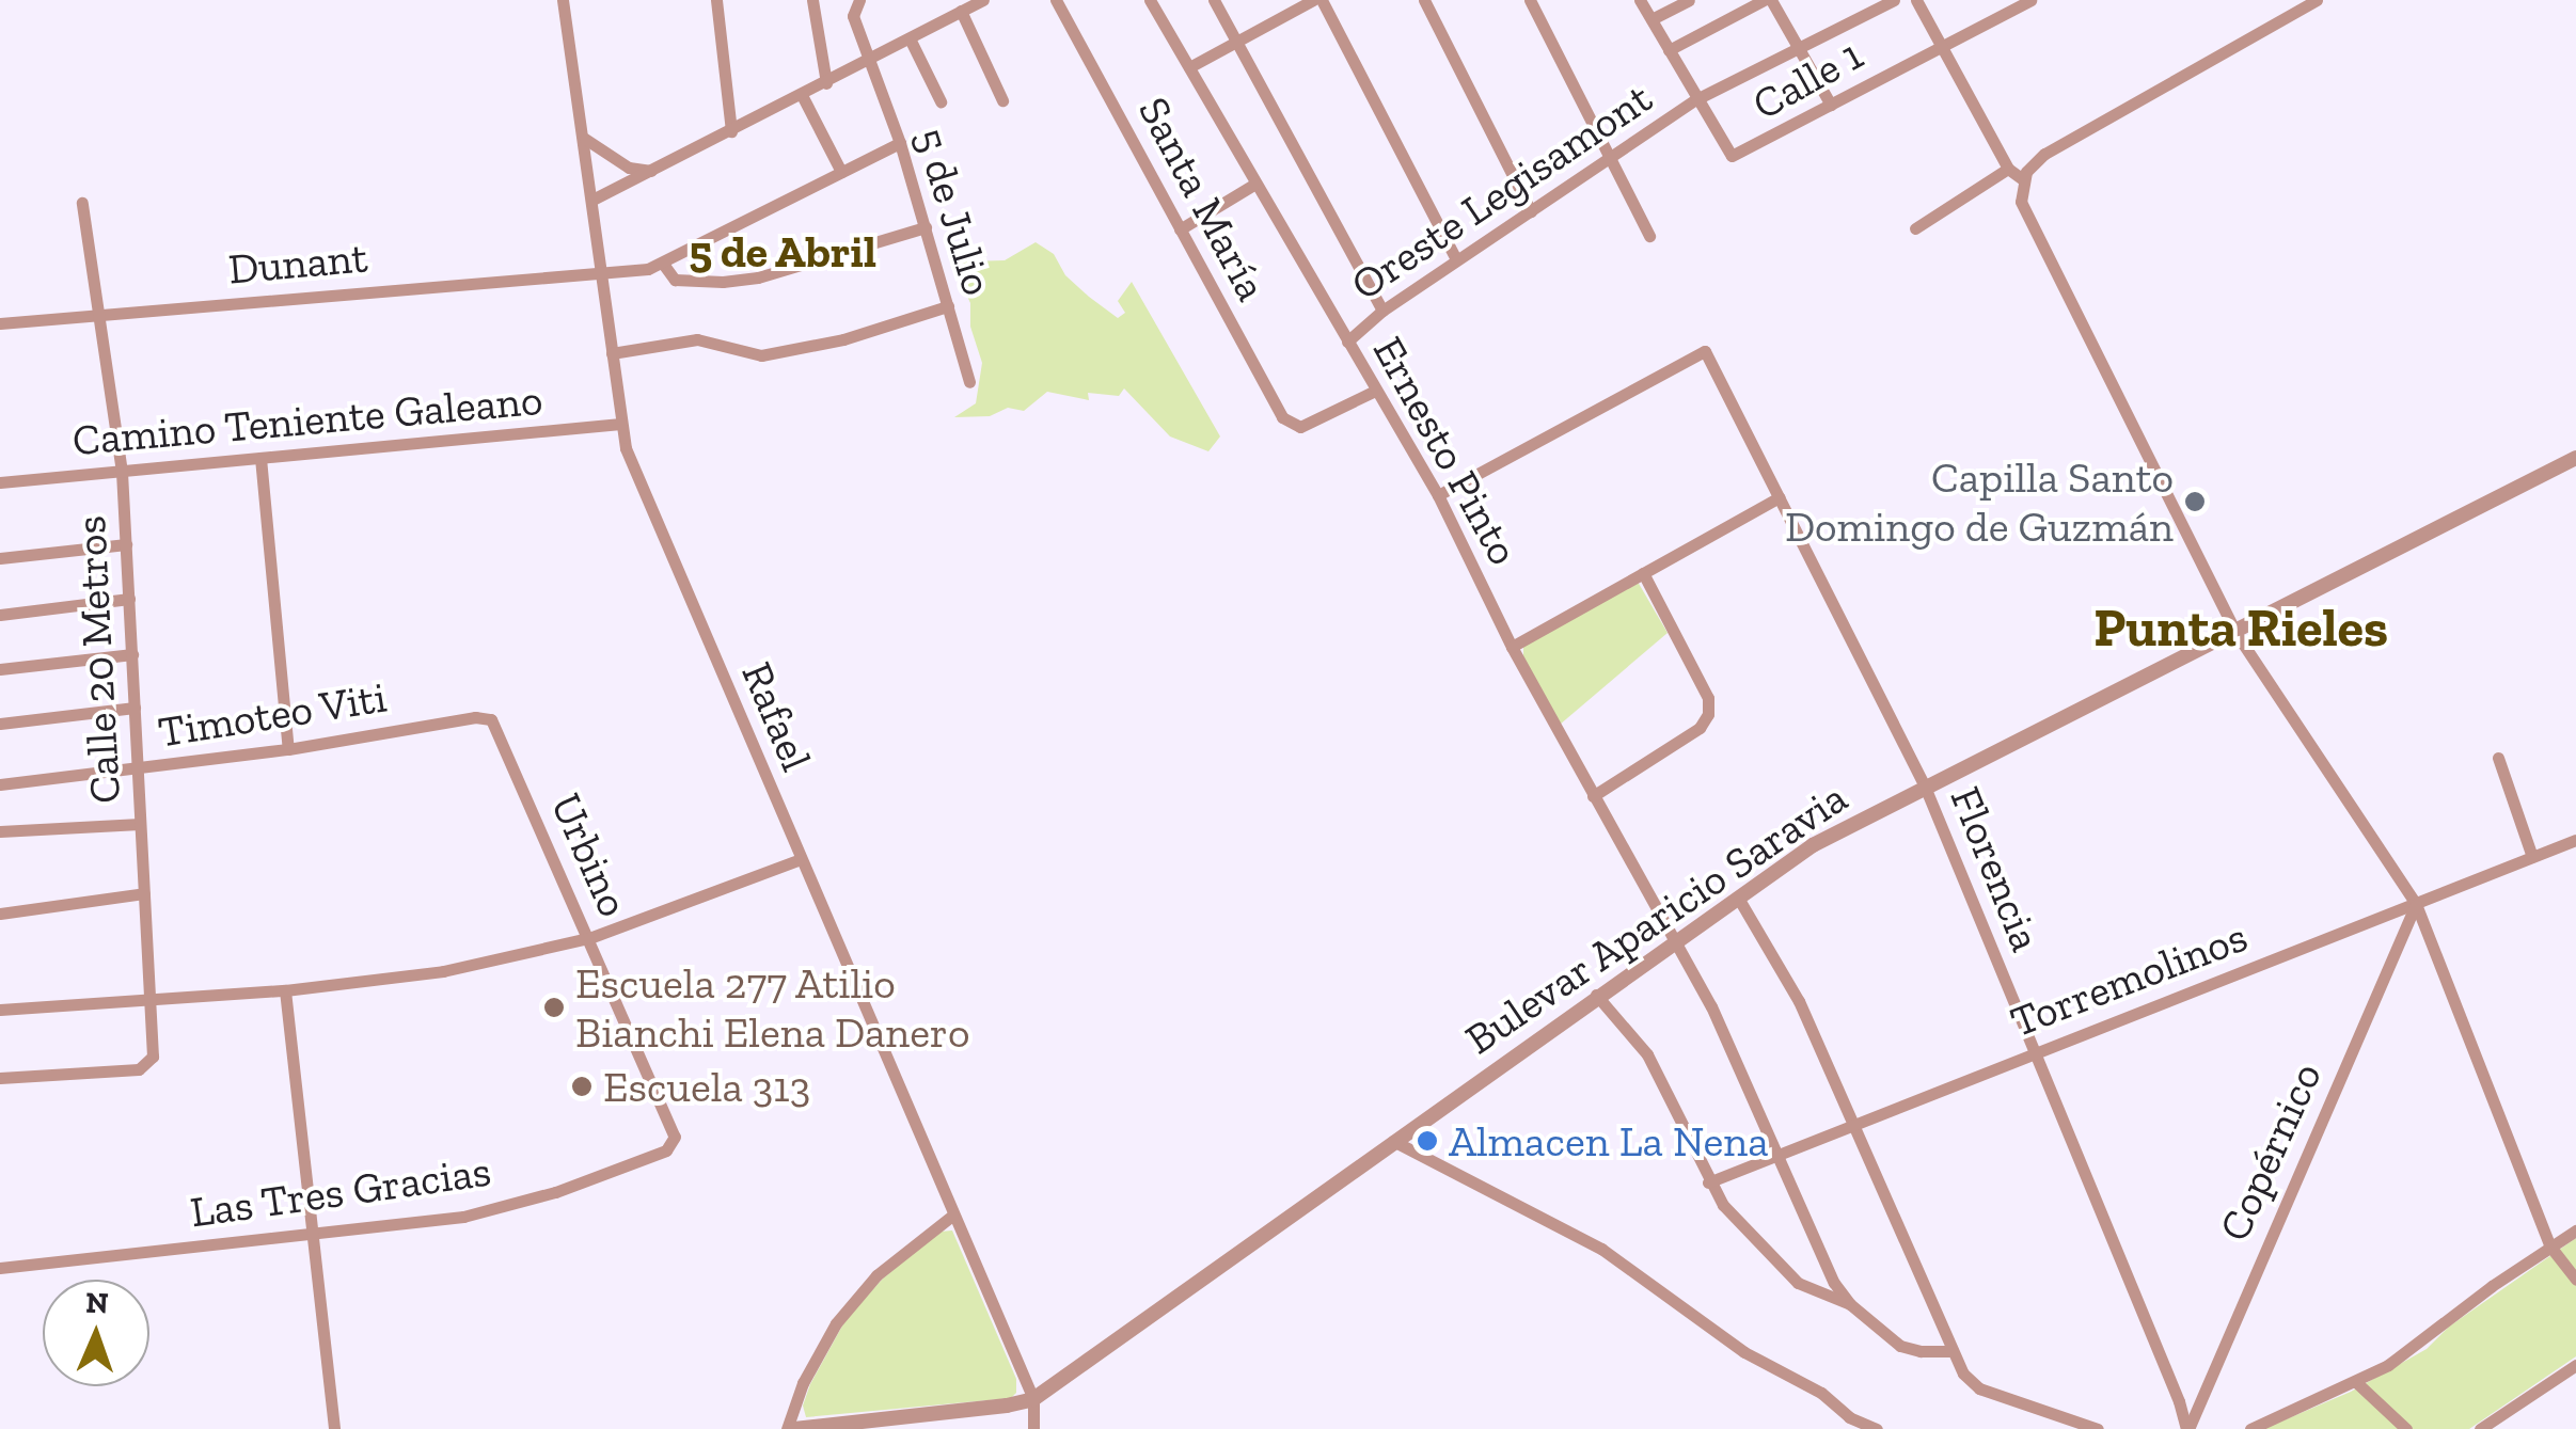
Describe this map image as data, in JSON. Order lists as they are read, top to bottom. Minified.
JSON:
{"streets":{"street":["Calle 1","Oreste Legisamont","Santa María","5 de Julio","Dunant","Camino Teniente Galeano","Ernesto Pinto","Calle 20 Metros","Timoteo Viti","Rafael","Urbino","Florencia","Bulevar Aparicio Saravia","Torremolinos","Copérnico","Las Tres Gracias"]},"crossings":[["Calle 1","Oreste Legisamont"],["Oreste Legisamont","Ernesto Pinto"],["Santa María","Ernesto Pinto"],["Dunant","Calle 20 Metros"],["Dunant","Rafael"],["Camino Teniente Galeano","Calle 20 Metros"],["Camino Teniente Galeano","Rafael"],["Ernesto Pinto","Florencia"],["Ernesto Pinto","Bulevar Aparicio Saravia"],["Ernesto Pinto","Torremolinos"],["Calle 20 Metros","Timoteo Viti"],["Timoteo Viti","Urbino"],["Rafael","Bulevar Aparicio Saravia"],["Urbino","Las Tres Gracias"],["Florencia","Bulevar Aparicio Saravia"],["Florencia","Torremolinos"],["Florencia","Copérnico"],["Torremolinos","Copérnico"]],"districts":["5 de Abril","Punta Rieles"],"places":["Capilla Santo Domingo de Guzmán","Escuela 277 Atilio Bianchi Elena Danero","Escuela 313","Almacen La Nena"],"north":"top"}
